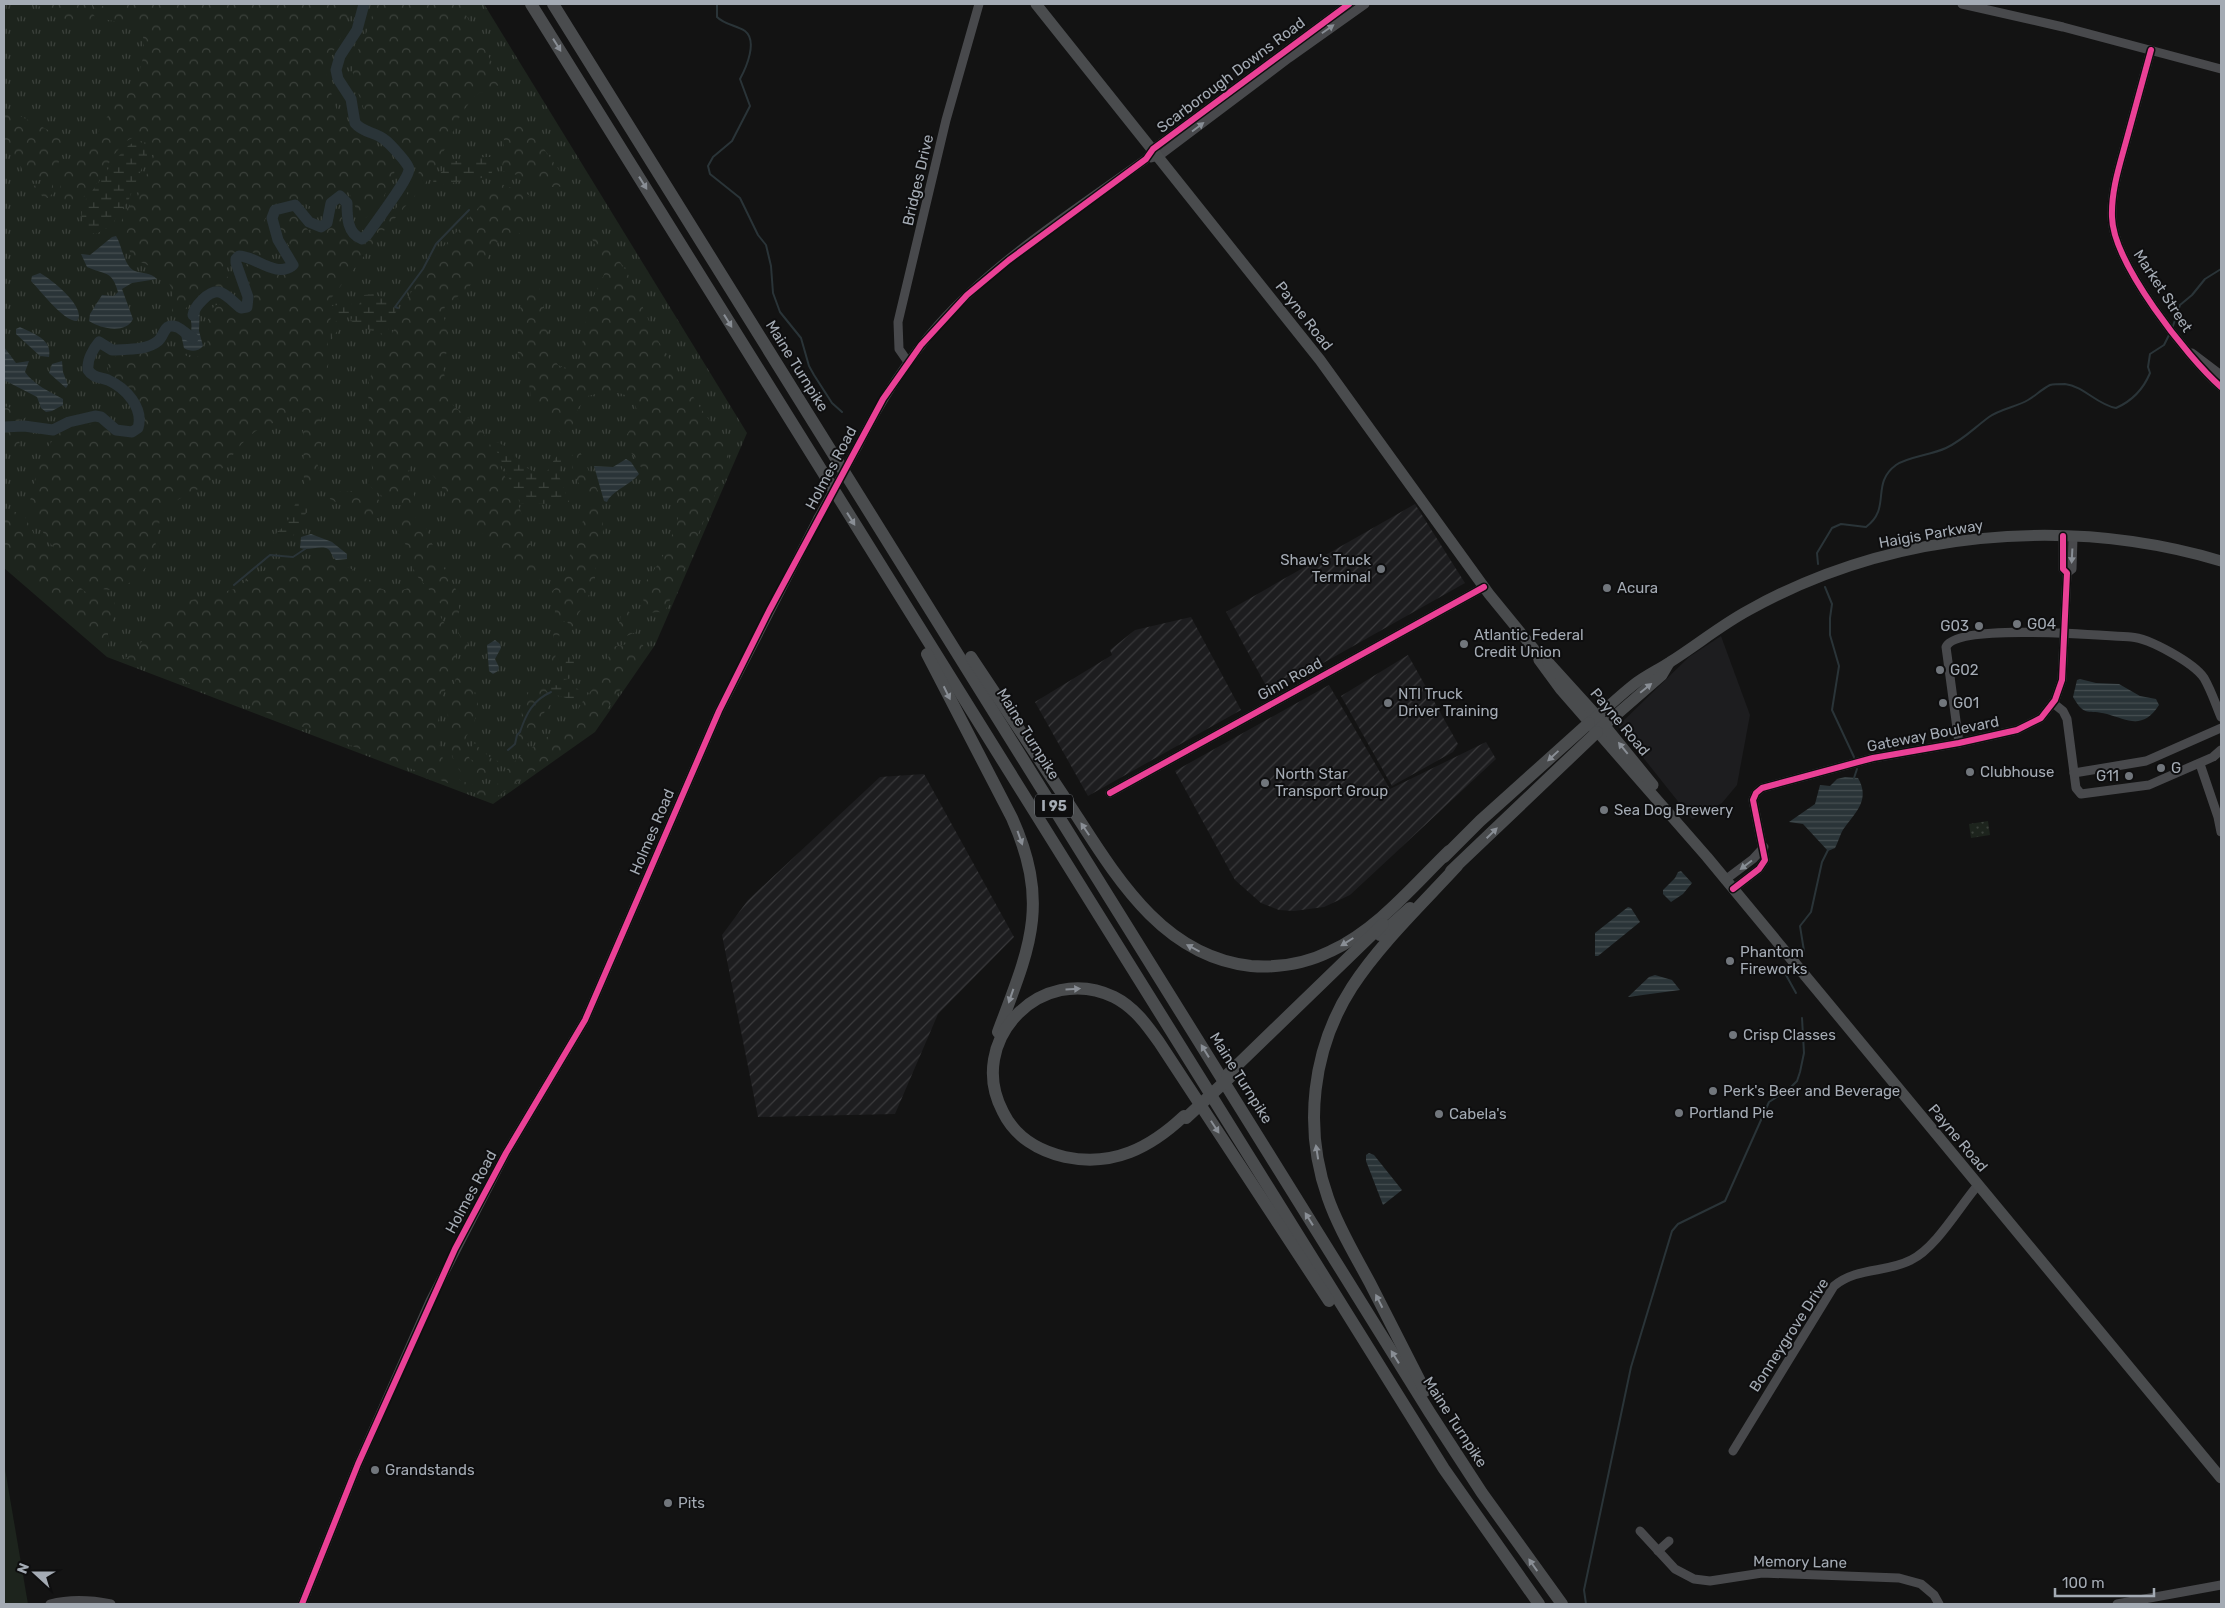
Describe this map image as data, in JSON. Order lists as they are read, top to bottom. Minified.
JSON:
{"streets":{"highway":["Maine Turnpike","I 95"],"main road":["Payne Road","Haigis Parkway"],"street":["Scarborough Downs Road","Bridges Drive","Market Street","Holmes Road","Ginn Road","Gateway Boulevard","Bonneygrove Drive","Memory Lane"]},"crossings":[["Scarborough Downs Road","Payne Road"],["Scarborough Downs Road","Holmes Road"],["Bridges Drive","Holmes Road"],["Payne Road","Holmes Road"],["Payne Road","Haigis Parkway"],["Payne Road","Ginn Road"],["Payne Road","Gateway Boulevard"],["Payne Road","Bonneygrove Drive"],["Haigis Parkway","Gateway Boulevard"]],"places":["Shaw's Truck Terminal","Acura","G04","G03","Atlantic Federal Credit Union","G02","NTI Truck Driver Training","G01","G","Clubhouse","G11","North Star Transport Group","Sea Dog Brewery","Phantom Fireworks","Crisp Classes","Perk's Beer and Beverage","Portland Pie","Cabela's","Grandstands","Pits"],"scale_bar":"100 m","north":"left"}
